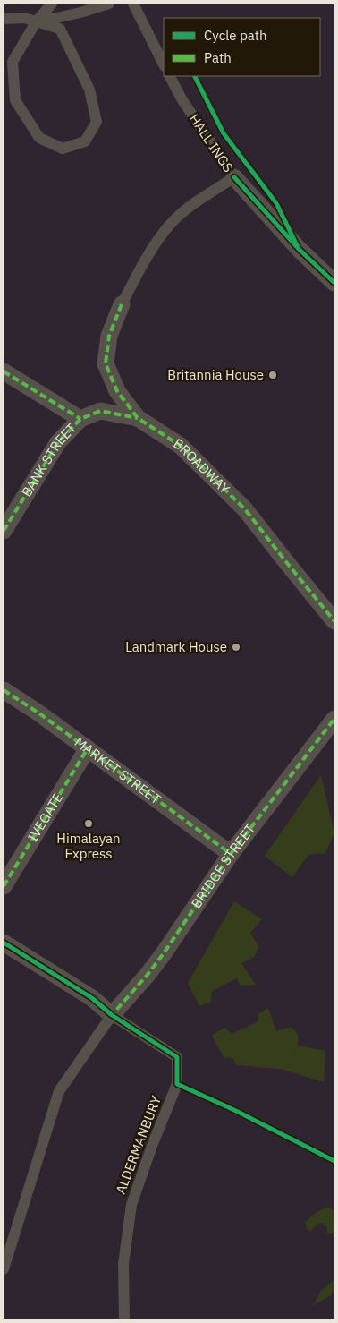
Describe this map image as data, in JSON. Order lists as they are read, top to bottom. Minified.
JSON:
{"streets":{"street":["HALL INGS","BANK STREET","BROADWAY","MARKET STREET","IVEGATE","BRIDGE STREET"],"lane":["ALDERMANBURY"]},"crossings":[["BANK STREET","BROADWAY"],["MARKET STREET","IVEGATE"],["MARKET STREET","BRIDGE STREET"],["BRIDGE STREET","ALDERMANBURY"]],"places":["Britannia House","Landmark House","Himalayan Express"],"legend":["Cycle path","Path"]}
